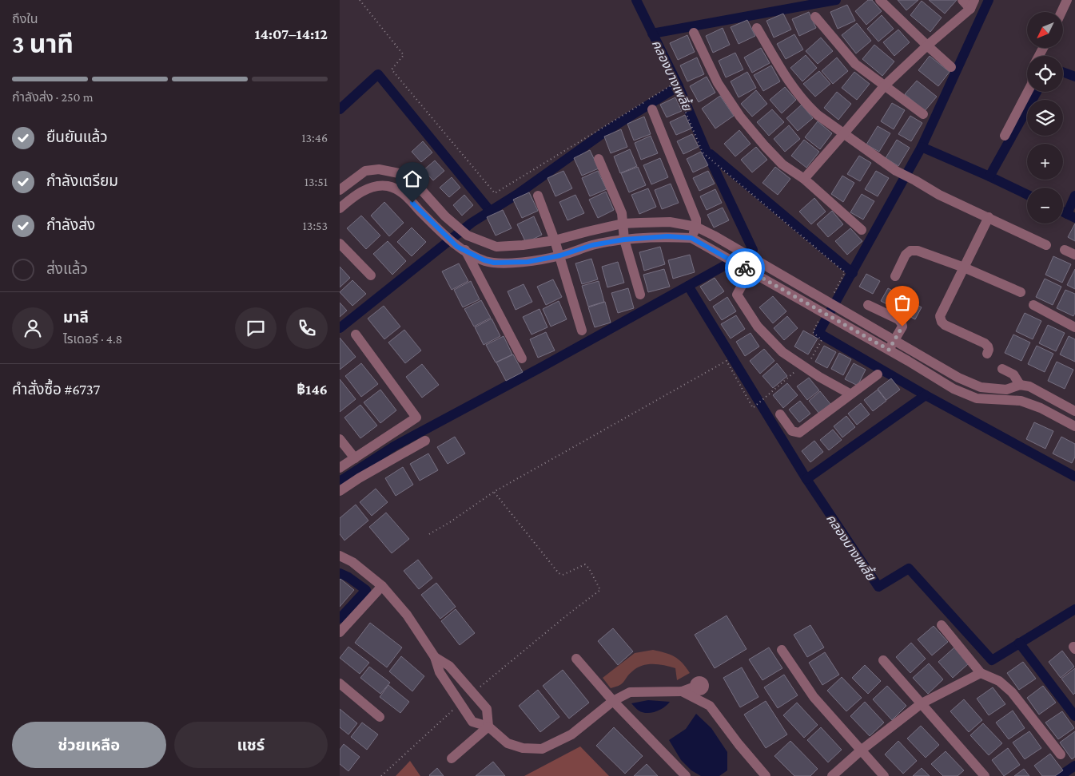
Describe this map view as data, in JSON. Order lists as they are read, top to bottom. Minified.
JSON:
{"water":["คลองบางเพลี้ย"],"north":"bottom left","page":{"heading":["3 นาที","ถึงใน","14:07–14:12"],"panel":["มาลี","ไรเดอร์ · 4.8","คำสั่งซื้อ #6737","฿146"],"map_buttons":["+","−"],"bar":"กำลังส่ง · 250 m","list":[["ยืนยันแล้ว","13:46"],["กำลังเตรียม","13:51"],["กำลังส่ง","13:53"],"ส่งแล้ว"],"buttons":["ช่วยเหลือ","แชร์"]}}
